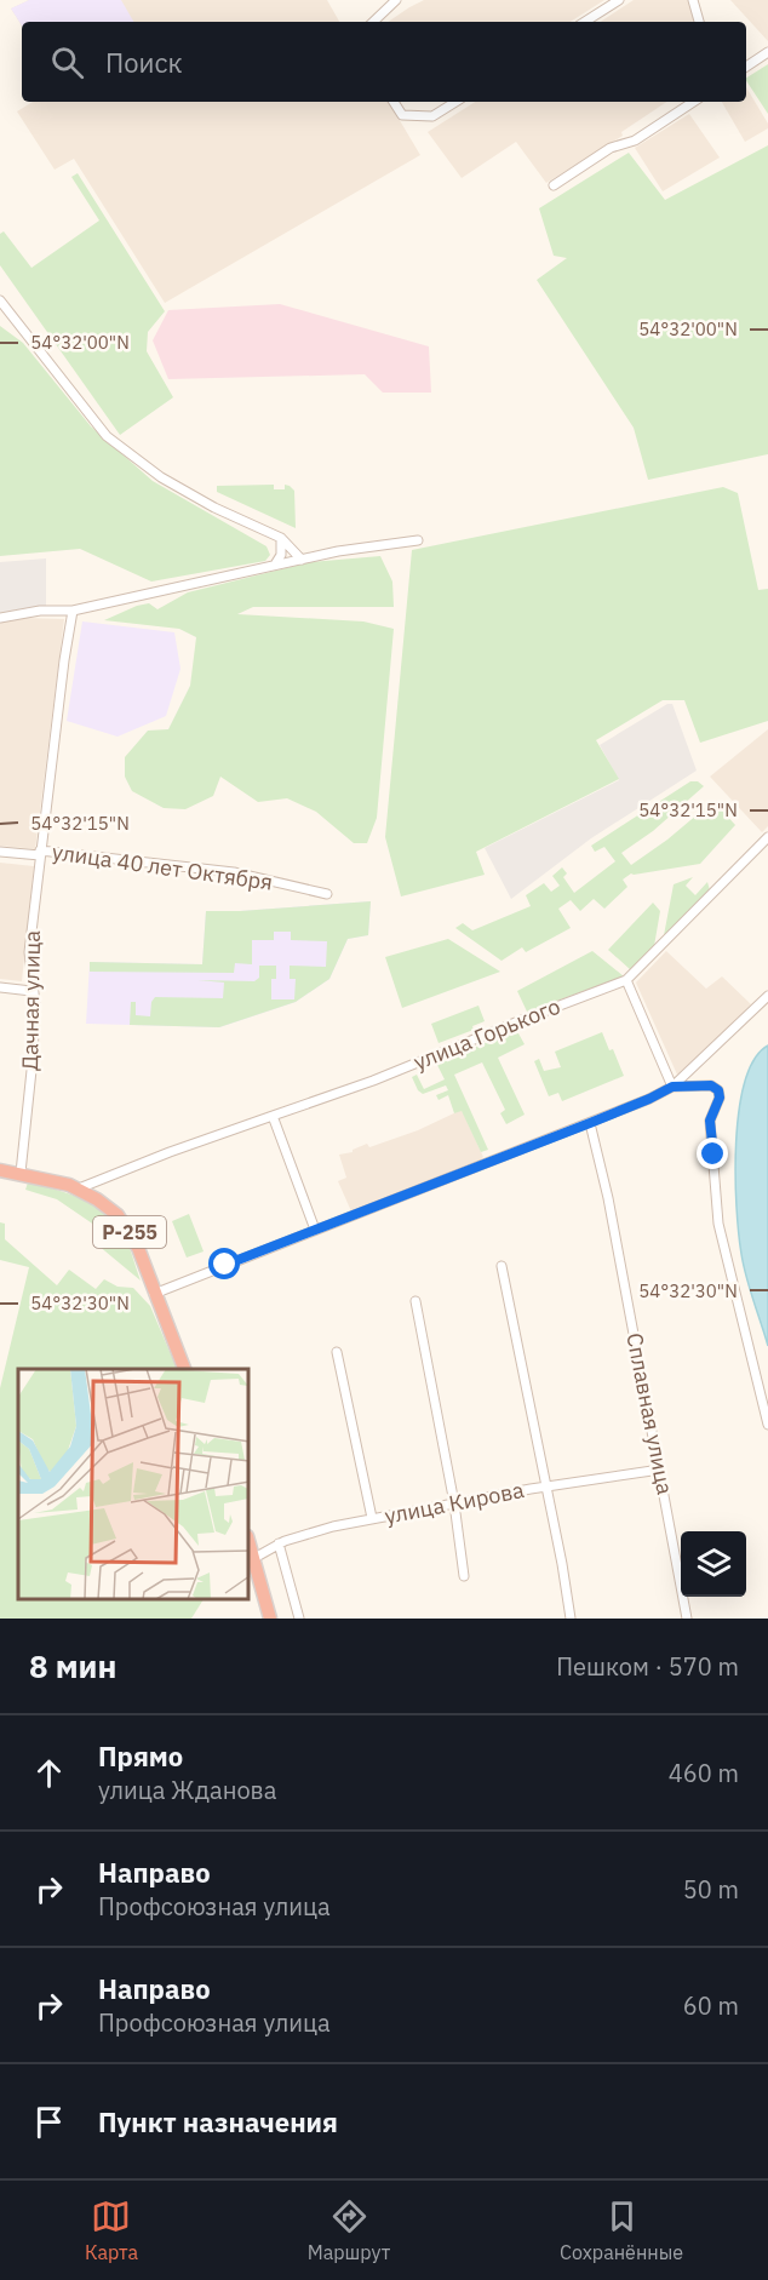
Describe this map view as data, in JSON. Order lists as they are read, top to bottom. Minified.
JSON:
{"streets":{"highway":["Р-255"],"street":["улица 40 лет Октября","Дачная улица","улица Горького","Сплавная улица","улица Кирова"]},"crossings":[["улица 40 лет Октября","Дачная улица"],["Дачная улица","Р-255"],["улица Горького","Р-255"],["Сплавная улица","улица Кирова"]],"page":{"search":"Поиск","heading":["8 мин","Пешком · 570 m"],"list":[["Прямо","улица Жданова","460 m"],["Направо","Профсоюзная улица","50 m"],["Направо","Профсоюзная улица","60 m"],"Пункт назначения"],"nav":["Карта","Маршрут","Сохранённые"]},"coordinates":["54°32'00\"N","54°32'15\"N","54°32'30\"N"]}
